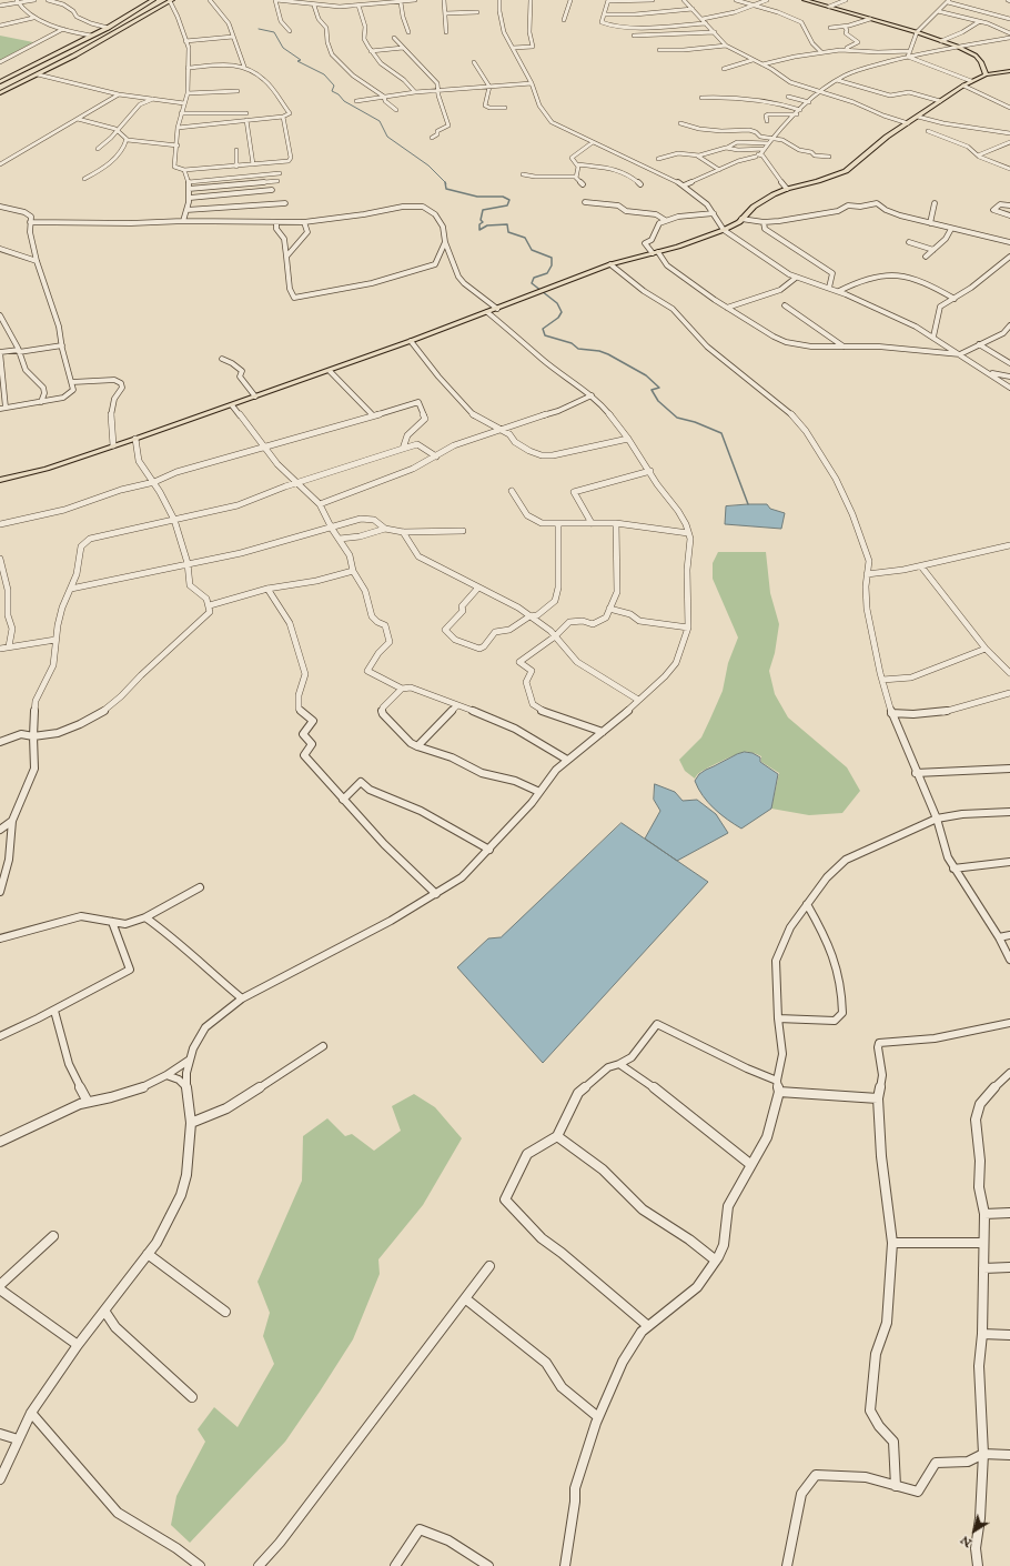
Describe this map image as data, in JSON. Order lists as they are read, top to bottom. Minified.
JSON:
{"north":"bottom left"}
